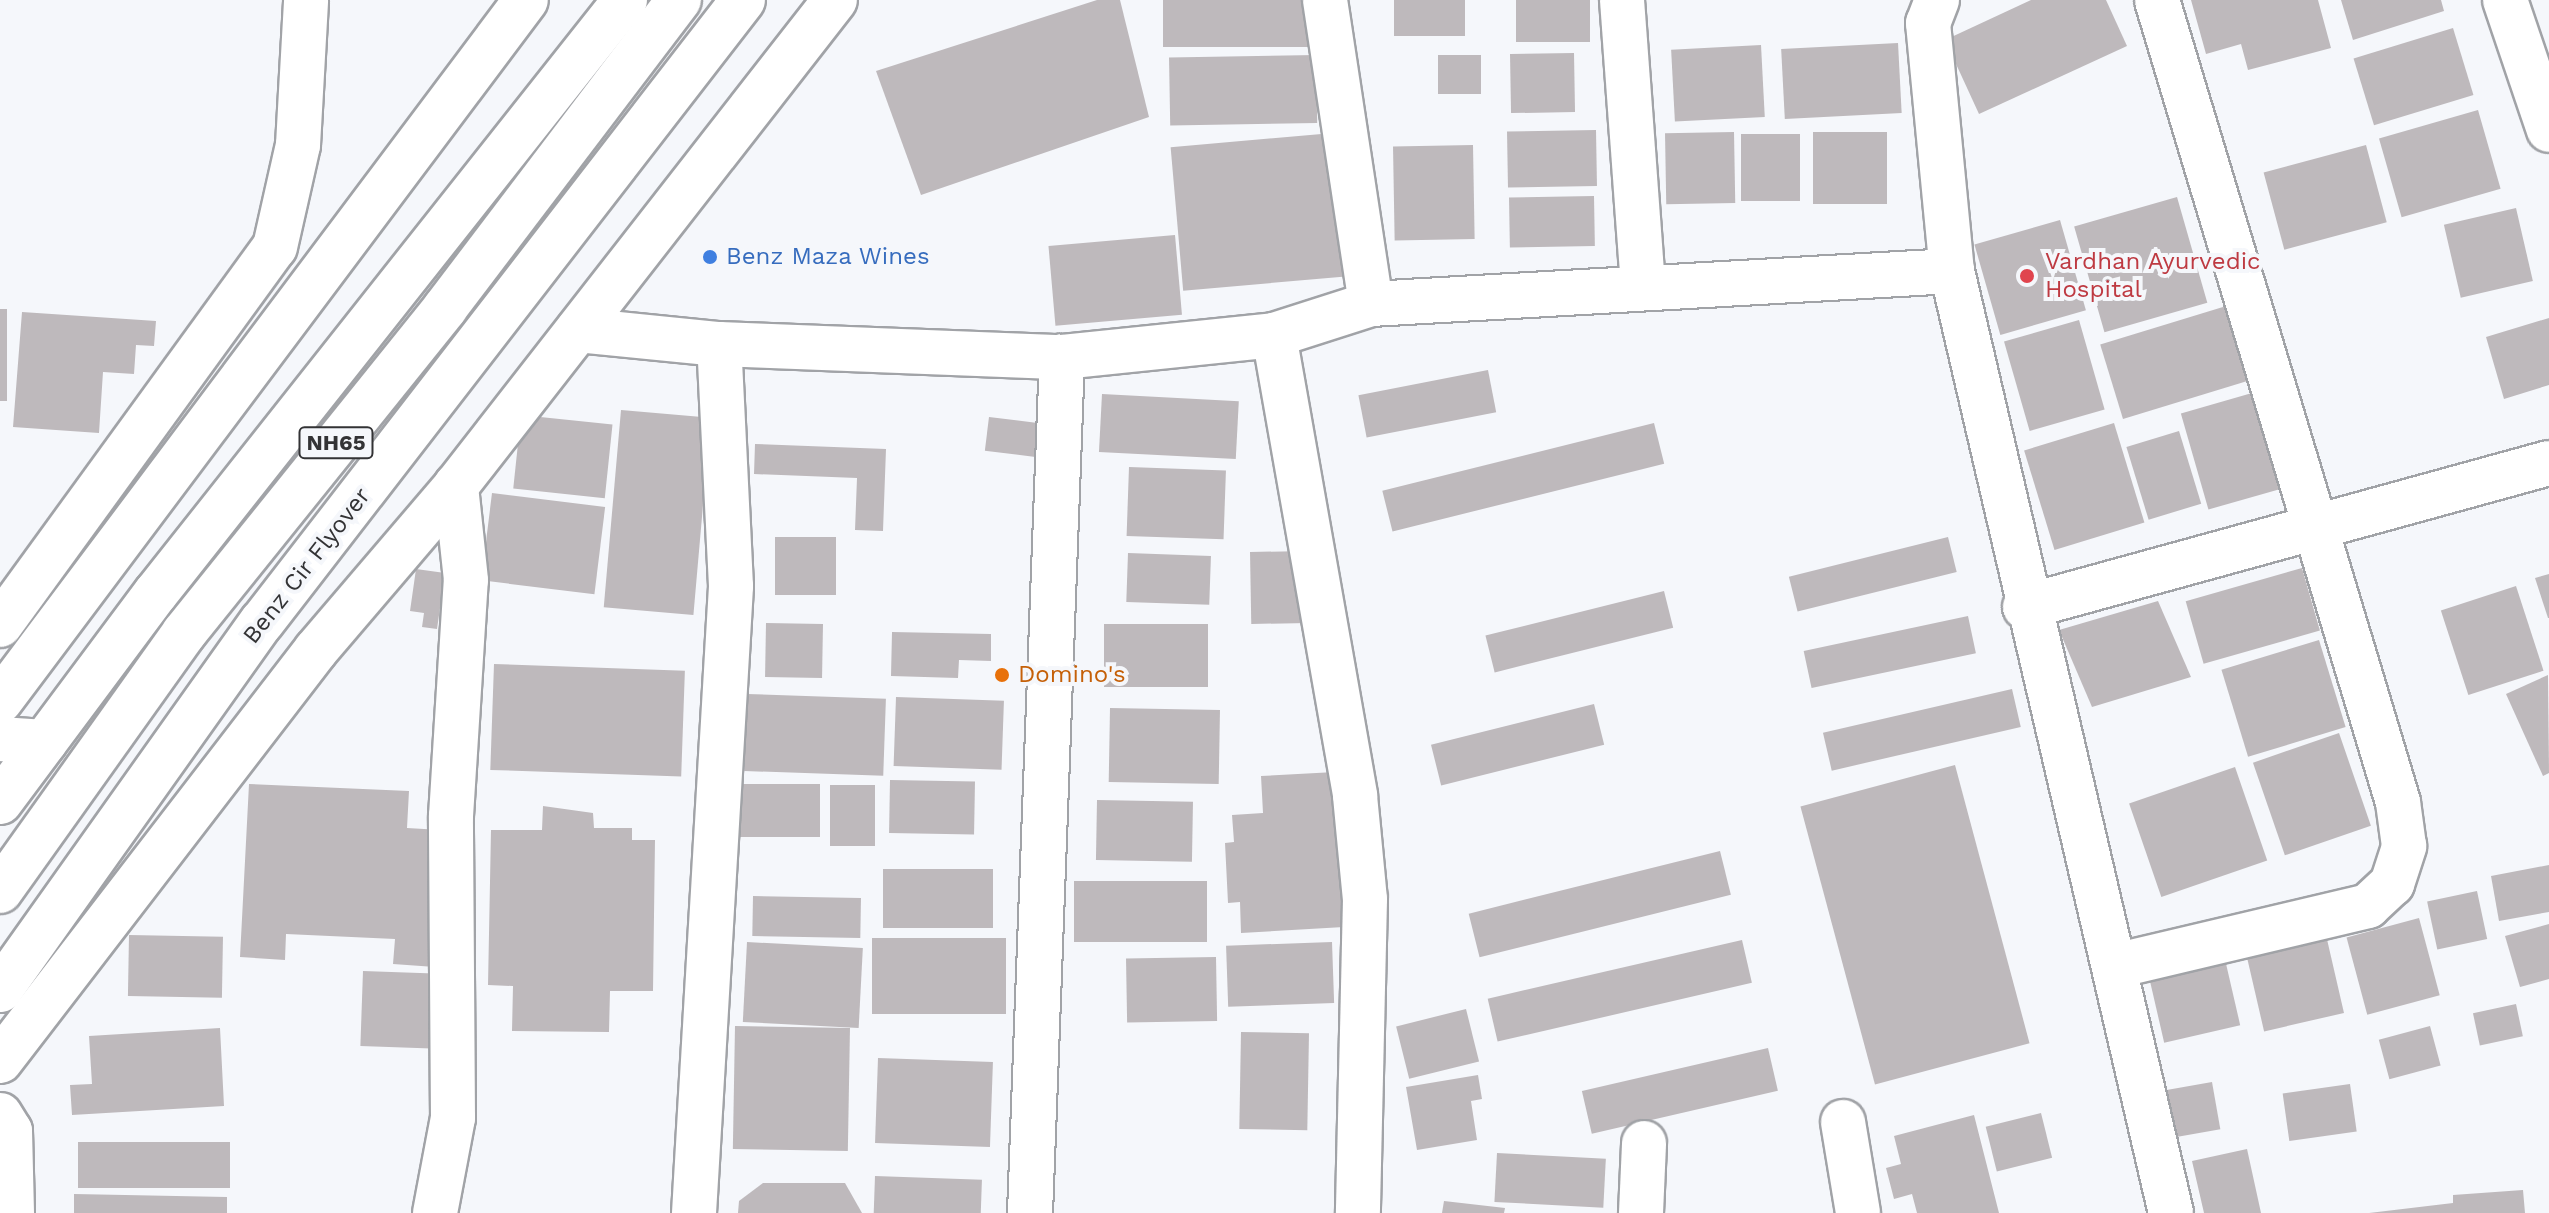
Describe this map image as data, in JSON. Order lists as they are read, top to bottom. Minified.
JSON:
{"streets":{"main road":["NH65","Benz Cir Flyover"]},"places":["Benz Maza Wines","Vardhan Ayurvedic Hospital","Domino's"]}
